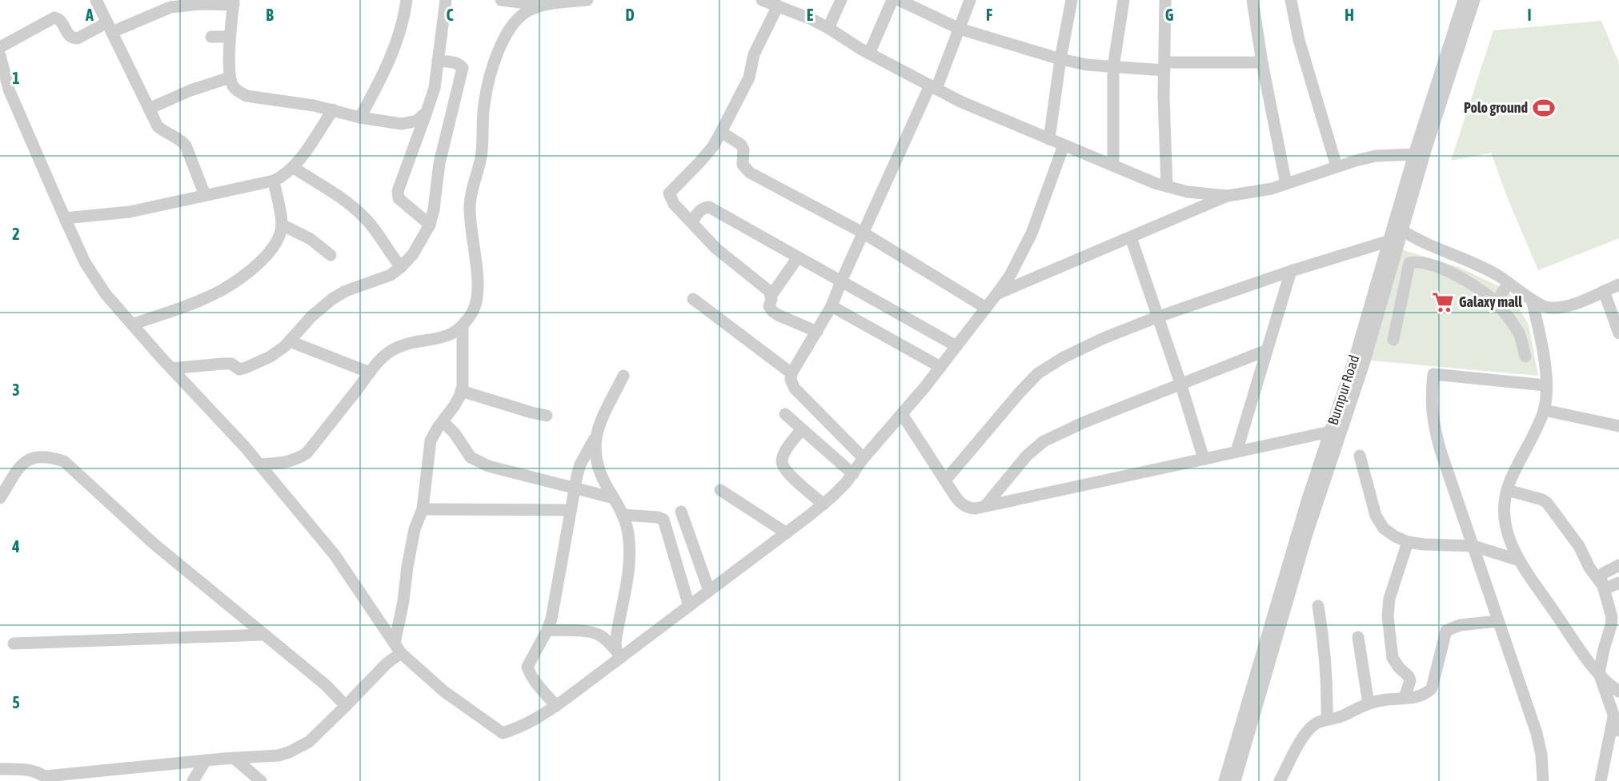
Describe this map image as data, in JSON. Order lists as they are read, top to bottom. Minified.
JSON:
{"streets":{"street":["Burnpur Road"]},"places":{"sports":["Polo ground"],"supermarket":["Galaxy mall"]},"grid":{"columns":["A","B","C","D","E","F","G","H","I"],"rows":["1","2","3","4","5"]}}
